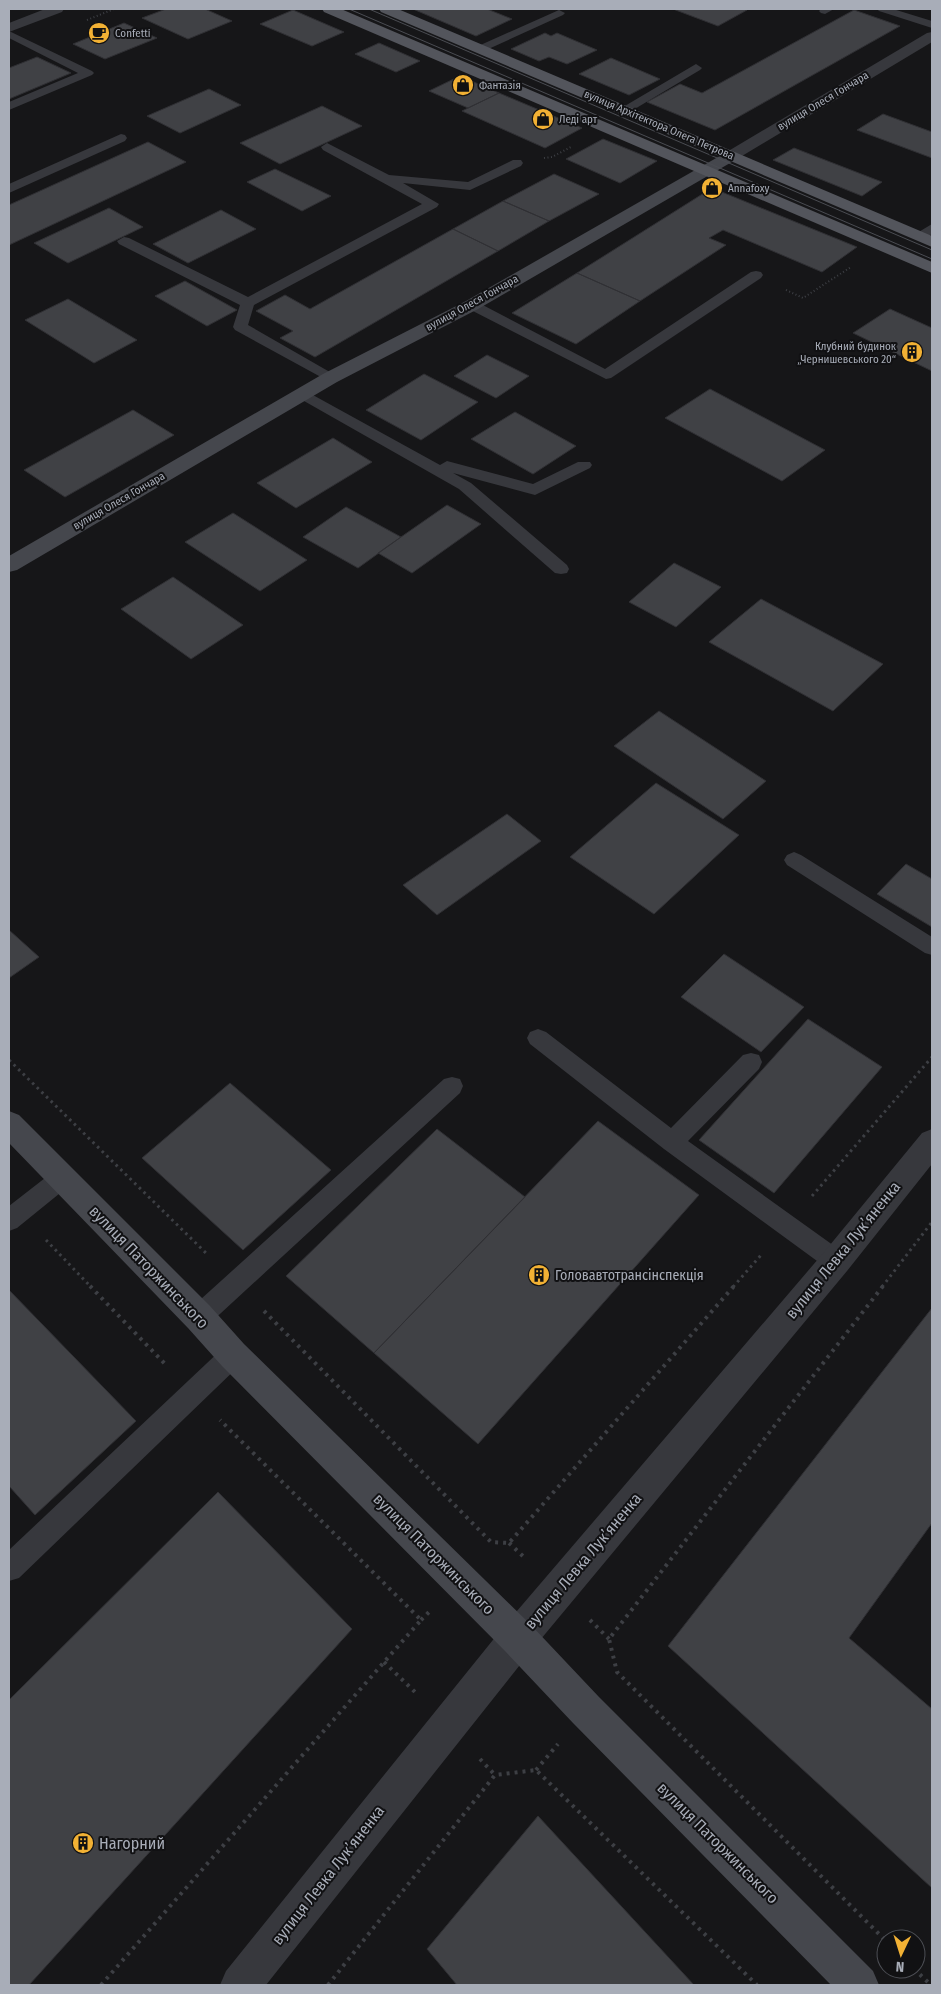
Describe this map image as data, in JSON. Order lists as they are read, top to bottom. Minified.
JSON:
{"streets":{"main road":["вулиця Олеся Гончара","вулиця Архітектора Олега Петрова","вулиця Паторжинського"],"street":["вулиця Левка Лукʼяненка"]},"crossings":[["вулиця Олеся Гончара","вулиця Архітектора Олега Петрова"],["вулиця Левка Лукʼяненка","вулиця Паторжинського"]],"places":{"cafe":["Confetti"],"shop":["Фантазія","Леді арт","Annafoxy"],"building":["Клубний будинок „Чернишевського 20“","Головавтотрансінспекція","Нагорний"]},"north":"bottom"}
